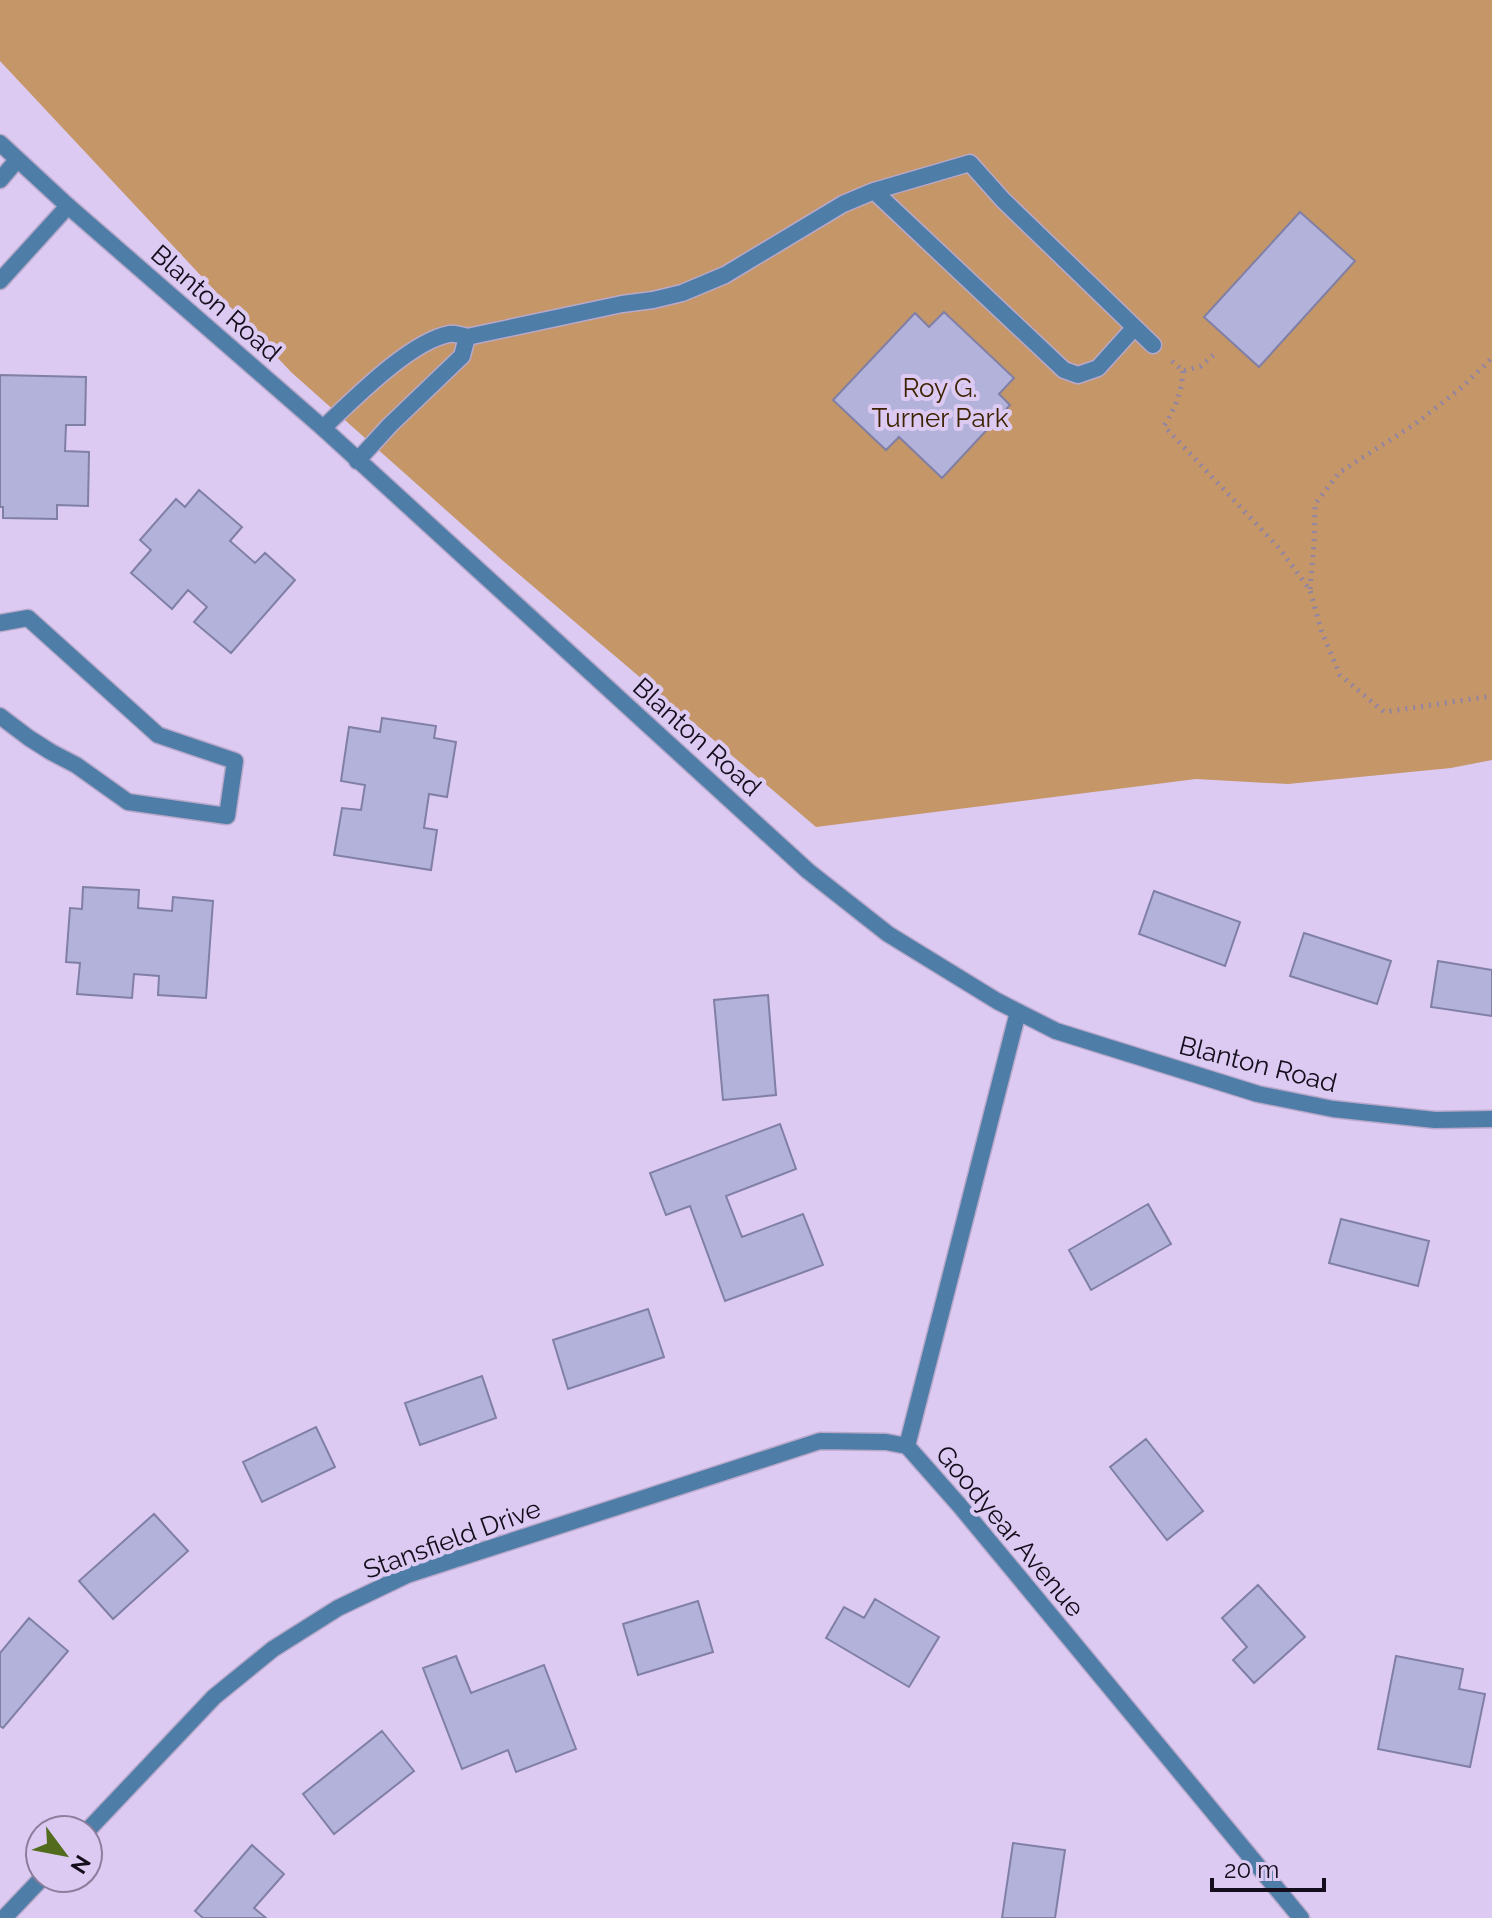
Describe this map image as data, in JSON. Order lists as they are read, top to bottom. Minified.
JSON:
{"streets":{"street":["Blanton Road","Goodyear Avenue","Stansfield Drive"]},"crossings":[["Blanton Road","Goodyear Avenue"],["Goodyear Avenue","Stansfield Drive"]],"parks":["Roy G. Turner Park"],"scale_bar":"20 m","north":"bottom right"}
